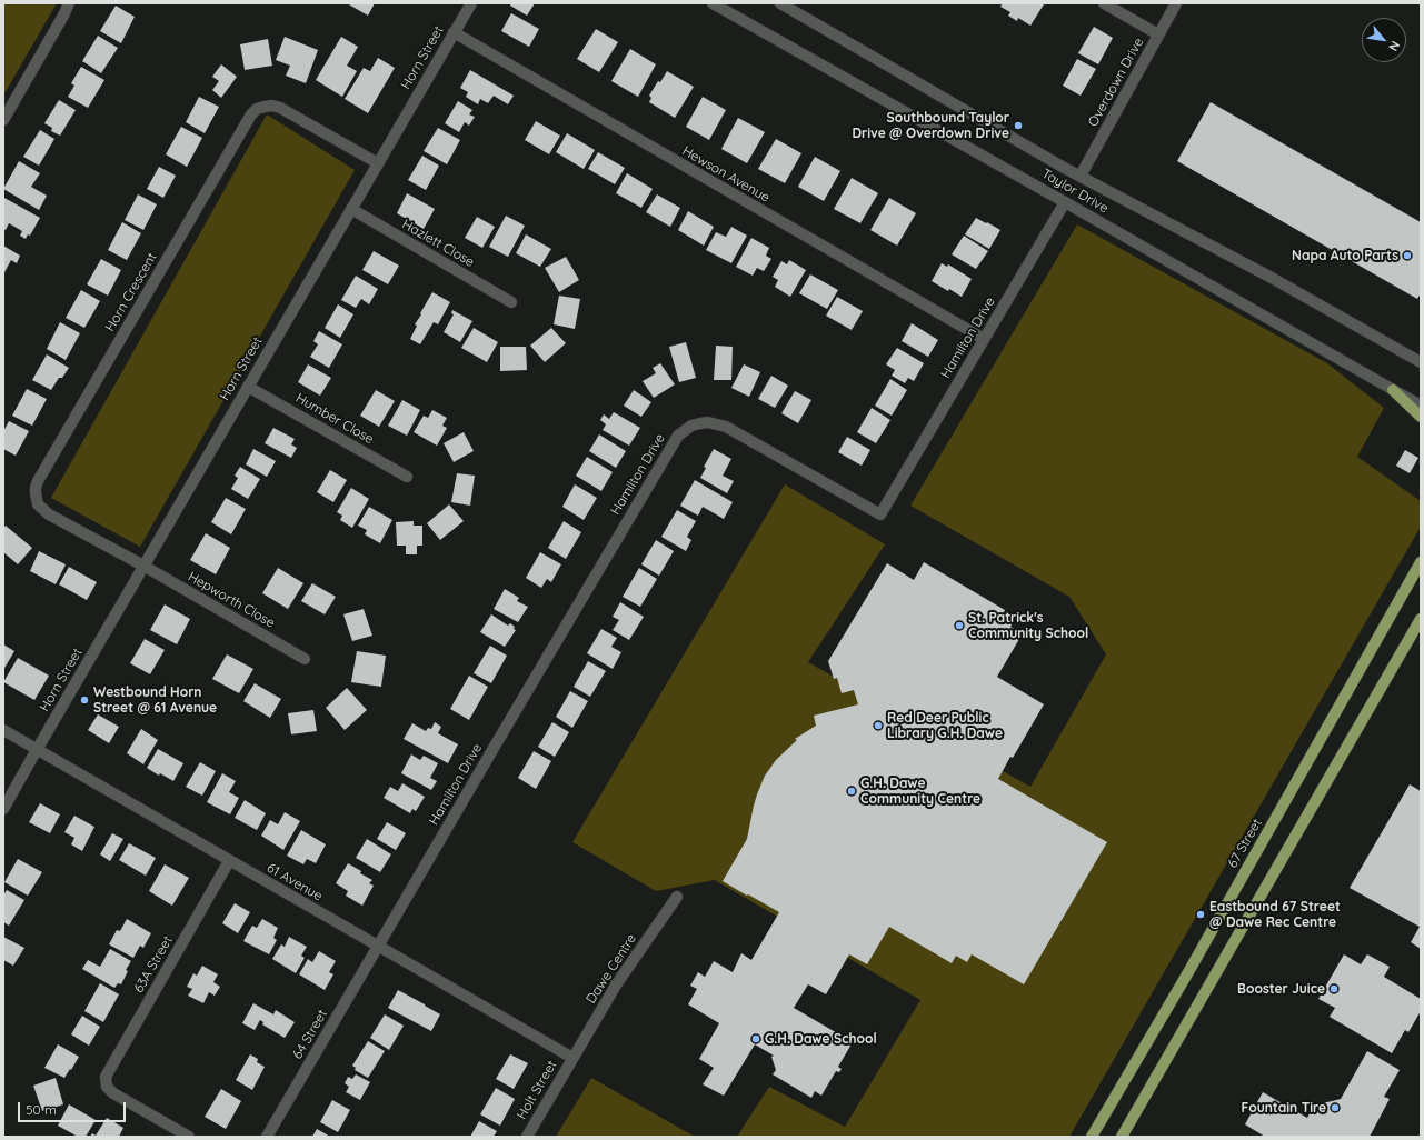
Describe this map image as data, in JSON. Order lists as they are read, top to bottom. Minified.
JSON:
{"streets":{"main road":["67 Street"],"street":["Horn Street","Overdown Drive","Hewson Avenue","Taylor Drive","Hazlett Close","Horn Crescent","Hamilton Drive","Humber Close","Hepworth Close","61 Avenue","63A Street","Dawe Centre","64 Street","Holt Street"]},"crossings":[["Horn Street","Hewson Avenue"],["Horn Street","Hazlett Close"],["Horn Street","Horn Crescent"],["Horn Street","Humber Close"],["Horn Street","Hepworth Close"],["Horn Street","61 Avenue"],["Overdown Drive","Taylor Drive"],["Hewson Avenue","Hamilton Drive"],["Taylor Drive","Hamilton Drive"],["Horn Crescent","Hepworth Close"],["Hamilton Drive","61 Avenue"],["Hamilton Drive","64 Street"],["61 Avenue","63A Street"],["61 Avenue","Dawe Centre"],["61 Avenue","64 Street"],["61 Avenue","Holt Street"],["Dawe Centre","Holt Street"]],"places":["Southbound Taylor Drive @ Overdown Drive","Napa Auto Parts","St. Patrick's Community School","Westbound Horn Street @ 61 Avenue","Red Deer Public Library G.H. Dawe","G.H. Dawe Community Centre","Eastbound 67 Street @ Dawe Rec Centre","Booster Juice","G.H. Dawe School","Fountain Tire"],"scale_bar":"50 m","north":"bottom right"}
